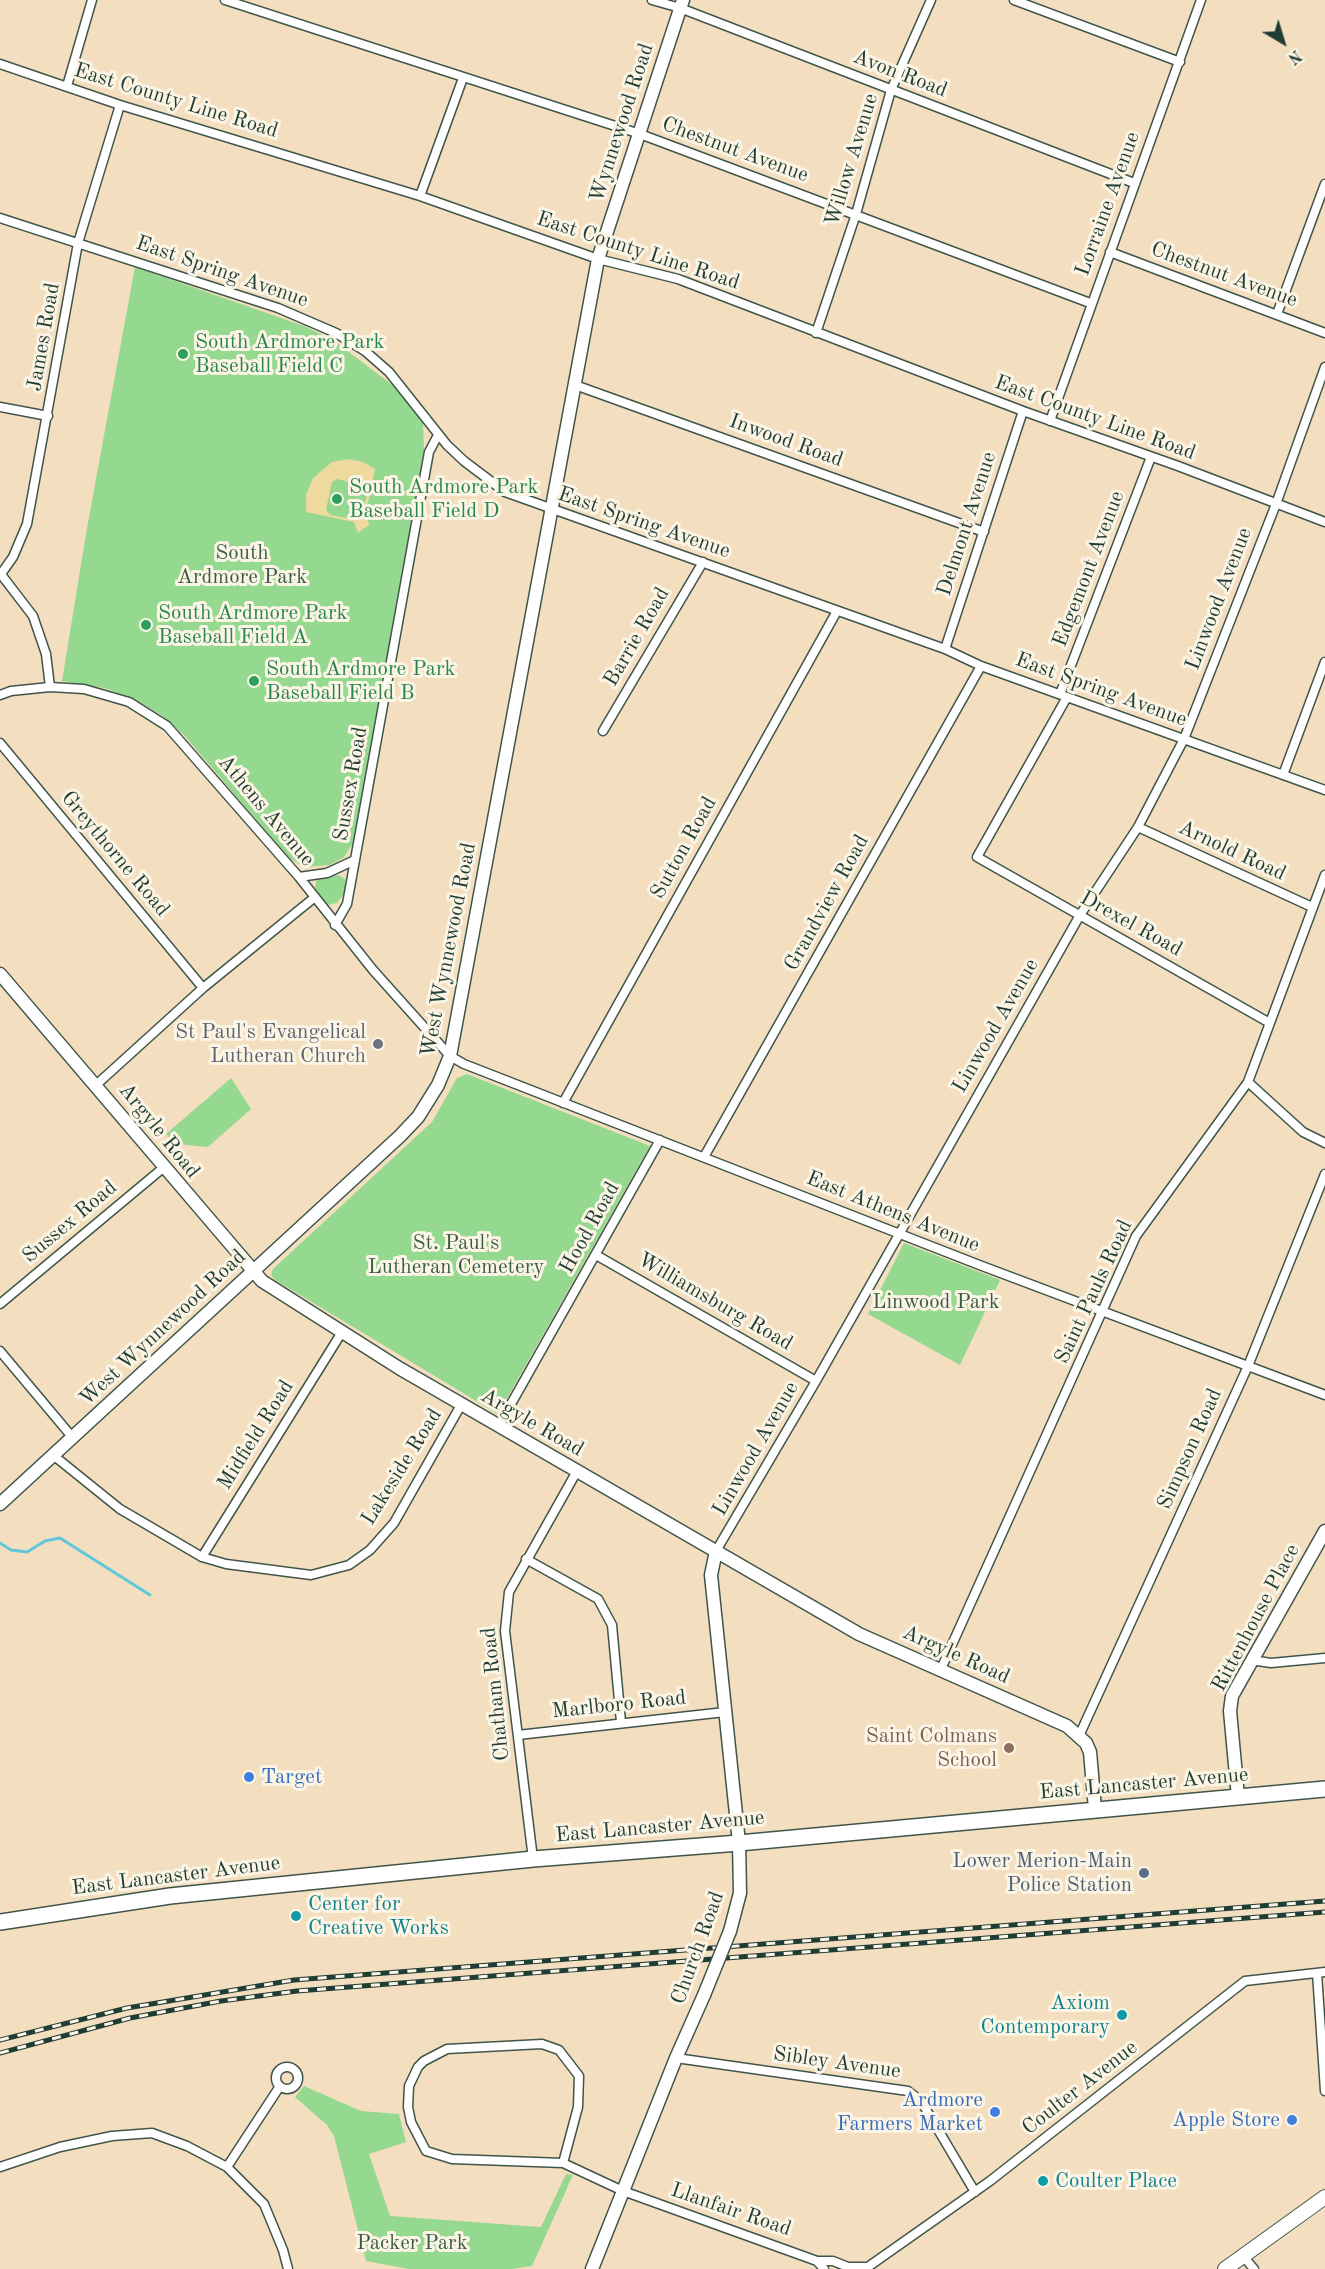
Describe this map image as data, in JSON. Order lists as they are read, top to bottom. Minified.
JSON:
{"streets":{"highway":["East Lancaster Avenue"],"street":["Avon Road","East County Line Road","Wynnewood Road","Chestnut Avenue","Willow Avenue","Lorraine Avenue","East Spring Avenue","James Road","Inwood Road","Delmont Avenue","Edgemont Avenue","Linwood Avenue","Barrie Road","Sussex Road","Athens Avenue","Sutton Road","Arnold Road","Greythorne Road","Grandview Road","Drexel Road","West Wynnewood Road","Argyle Road","East Athens Avenue","Hood Road","Saint Pauls Road","Williamsburg Road","Midfield Road","Simpson Road","Lakeside Road","Rittenhouse Place","Chatham Road","Marlboro Road","Church Road","Sibley Avenue","Coulter Avenue","Llanfair Road"]},"crossings":[["Avon Road","Wynnewood Road"],["Avon Road","Willow Avenue"],["Avon Road","Lorraine Avenue"],["East County Line Road","Wynnewood Road"],["East County Line Road","Willow Avenue"],["East County Line Road","Lorraine Avenue"],["East County Line Road","James Road"],["East County Line Road","Delmont Avenue"],["East County Line Road","Edgemont Avenue"],["East County Line Road","Linwood Avenue"],["East County Line Road","West Wynnewood Road"],["Wynnewood Road","Chestnut Avenue"],["Wynnewood Road","West Wynnewood Road"],["Chestnut Avenue","Willow Avenue"],["Chestnut Avenue","Lorraine Avenue"],["East Spring Avenue","James Road"],["East Spring Avenue","Delmont Avenue"],["East Spring Avenue","Edgemont Avenue"],["East Spring Avenue","Linwood Avenue"],["East Spring Avenue","Barrie Road"],["East Spring Avenue","Sussex Road"],["East Spring Avenue","Sutton Road"],["East Spring Avenue","Grandview Road"],["East Spring Avenue","West Wynnewood Road"],["Inwood Road","Delmont Avenue"],["Inwood Road","West Wynnewood Road"],["Edgemont Avenue","Drexel Road"],["Linwood Avenue","Arnold Road"],["Linwood Avenue","Drexel Road"],["Linwood Avenue","Argyle Road"],["Linwood Avenue","East Athens Avenue"],["Linwood Avenue","Williamsburg Road"],["Linwood Avenue","Church Road"],["Sussex Road","Athens Avenue"],["Sussex Road","Argyle Road"],["Athens Avenue","West Wynnewood Road"],["Athens Avenue","East Athens Avenue"],["Sutton Road","East Athens Avenue"],["Arnold Road","Saint Pauls Road"],["Grandview Road","East Athens Avenue"],["Drexel Road","Saint Pauls Road"],["West Wynnewood Road","Argyle Road"],["West Wynnewood Road","East Athens Avenue"],["West Wynnewood Road","Lakeside Road"],["Argyle Road","Hood Road"],["Argyle Road","Saint Pauls Road"],["Argyle Road","Midfield Road"],["Argyle Road","Simpson Road"],["Argyle Road","Lakeside Road"],["Argyle Road","Chatham Road"],["Argyle Road","Church Road"],["East Athens Avenue","Hood Road"],["East Athens Avenue","Saint Pauls Road"],["East Athens Avenue","Simpson Road"],["Hood Road","Williamsburg Road"],["Midfield Road","Lakeside Road"],["Rittenhouse Place","East Lancaster Avenue"],["Chatham Road","Marlboro Road"],["Chatham Road","East Lancaster Avenue"],["Marlboro Road","Church Road"],["East Lancaster Avenue","Church Road"],["Church Road","Sibley Avenue"],["Church Road","Llanfair Road"],["Sibley Avenue","Coulter Avenue"],["Coulter Avenue","Llanfair Road"]],"parks":["South Ardmore Park","St. Paul's Lutheran Cemetery","Linwood Park","Packer Park"],"places":["South Ardmore Park Baseball Field C","South Ardmore Park Baseball Field D","South Ardmore Park Baseball Field A","South Ardmore Park Baseball Field B","St Paul's Evangelical Lutheran Church","Saint Colmans School","Target","Lower Merion-Main Police Station","Center for Creative Works","Axiom Contemporary","Ardmore Farmers Market","Apple Store","Coulter Place"],"north":"bottom right"}
